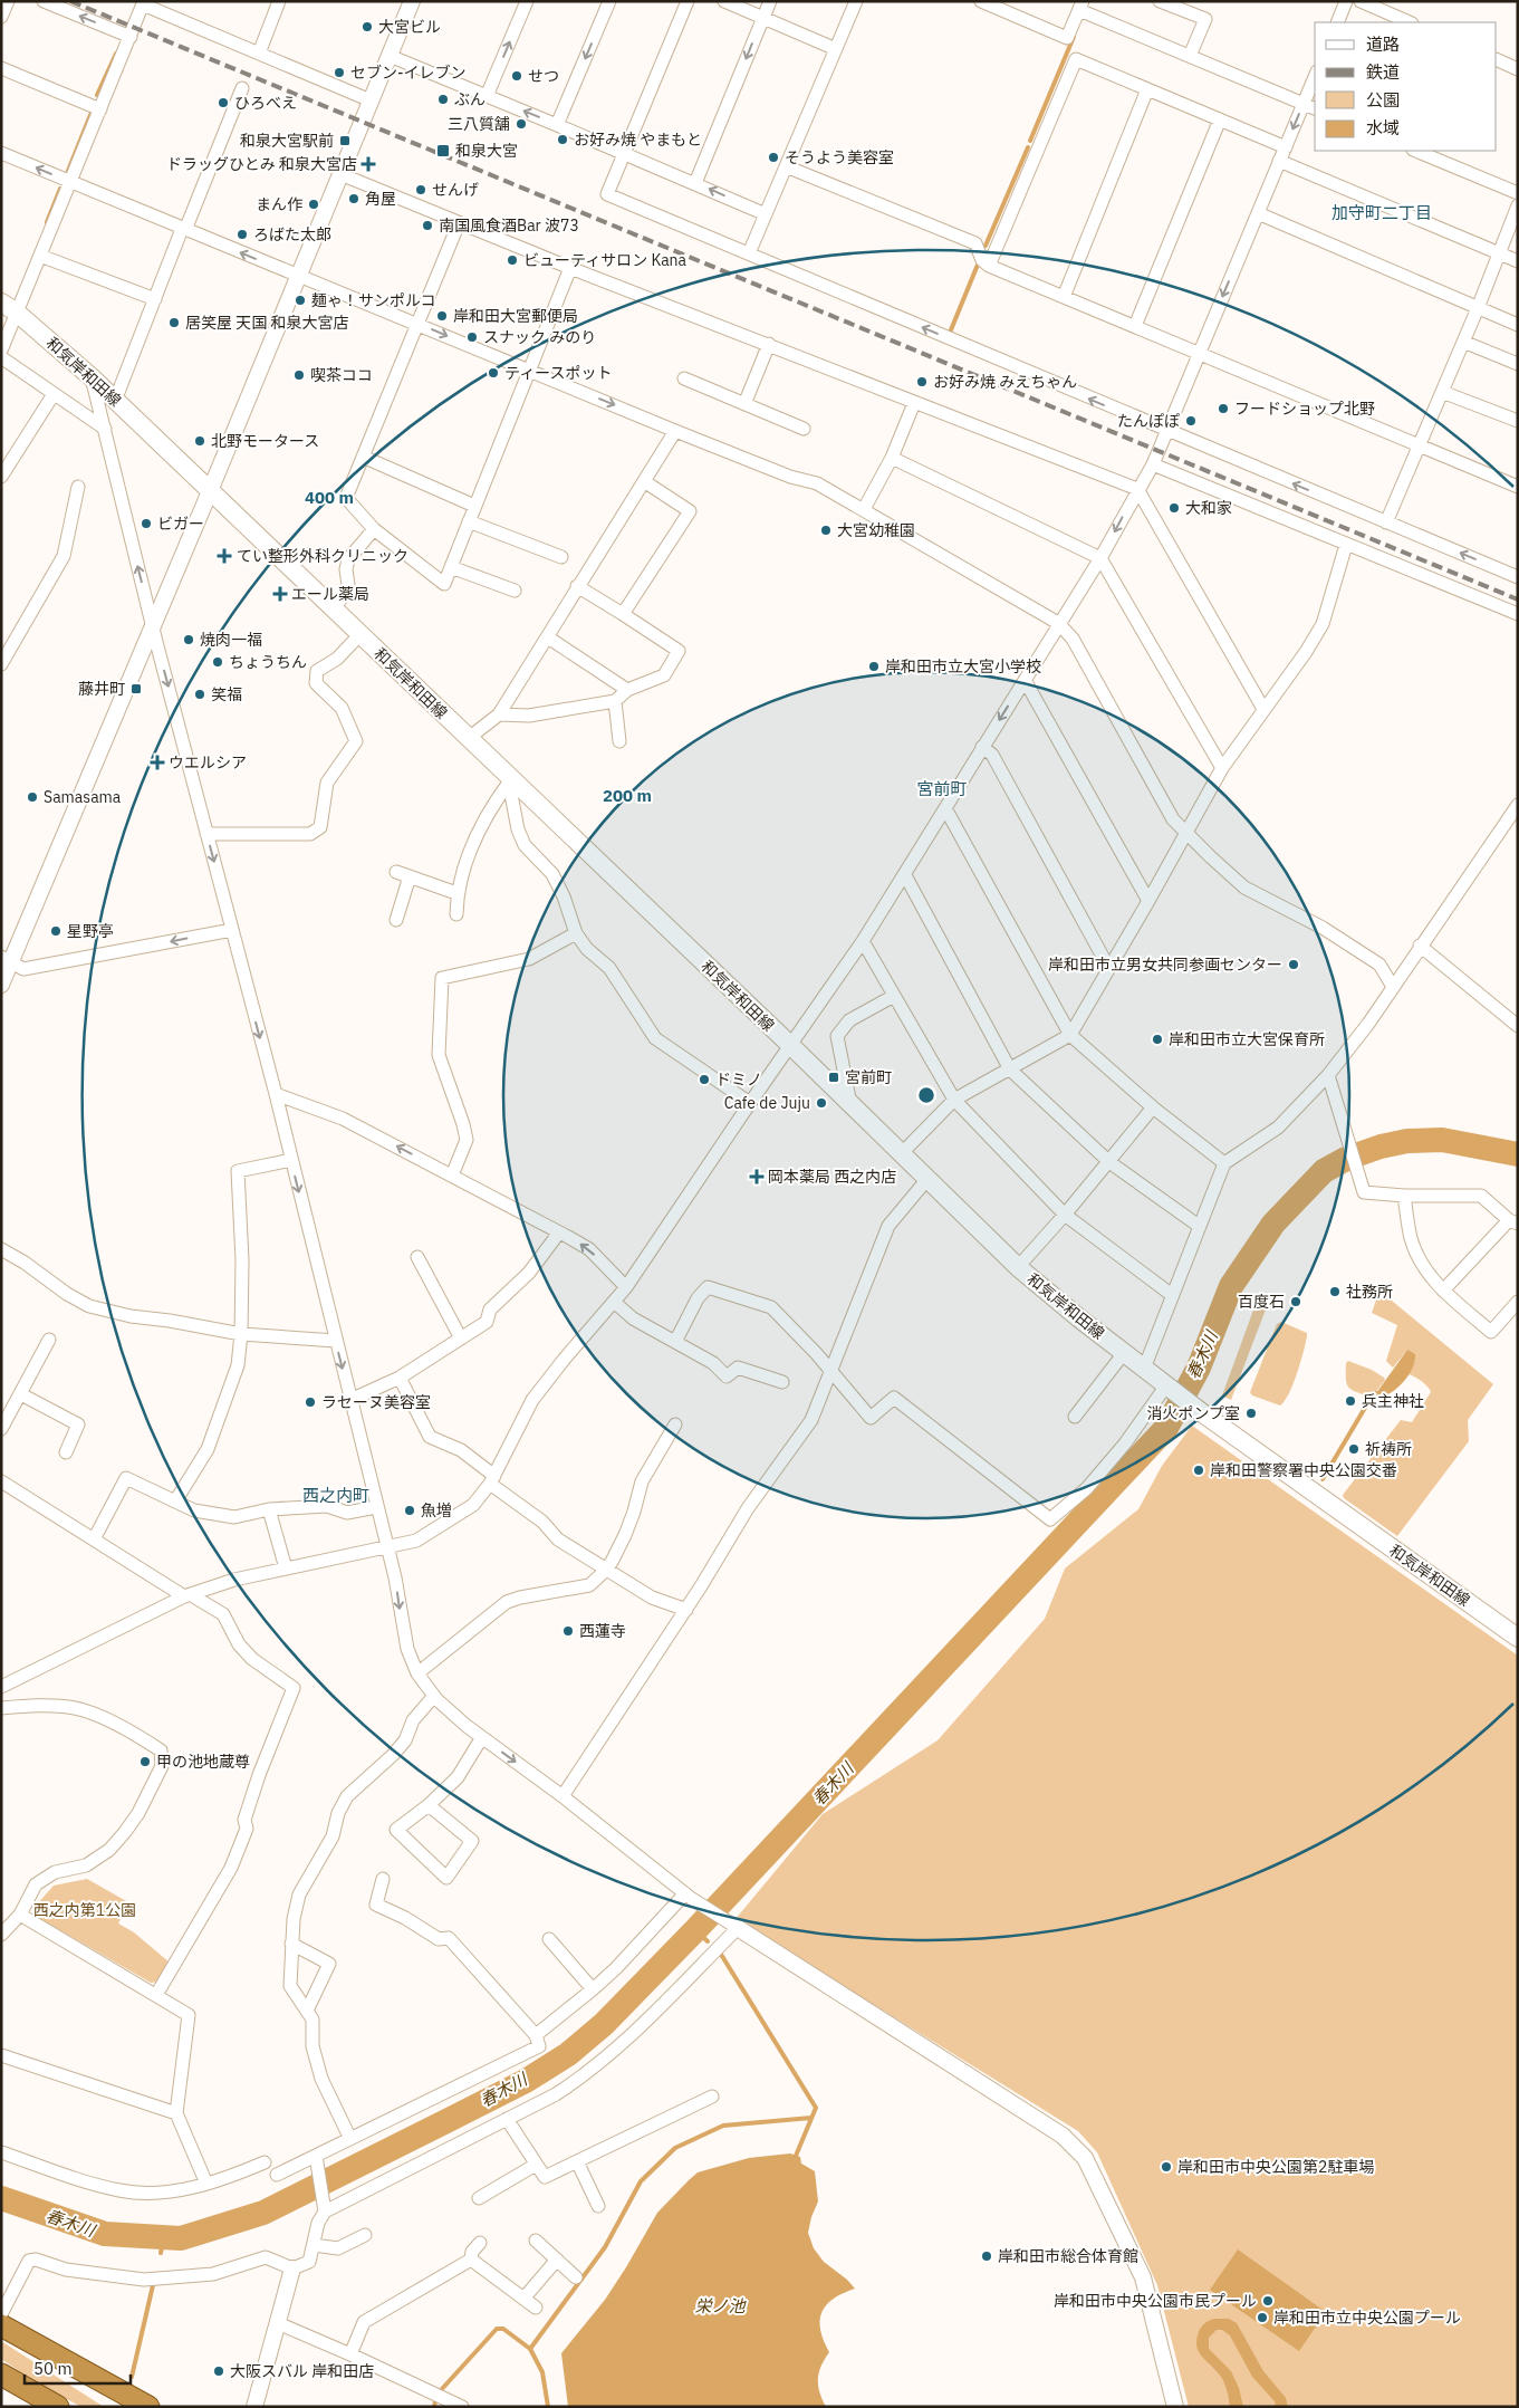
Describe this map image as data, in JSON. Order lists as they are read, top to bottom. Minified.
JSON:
{"streets":{"main road":["和気岸和田線"]},"districts":["加守町二丁目","宮前町","西之内町"],"water":["春木川","栄ノ池"],"parks":["西之内第1公園"],"places":{"other":["大宮ビル","セブン-イレブン","せつ","ぶん","ひろべえ","三八質舗","お好み焼 やまもと","そうよう美容室","せんげ","角屋","まん作","南国風食酒Bar 波73","ろばた太郎","ビューティサロン Kana","麺ゃ！サンポルコ","岸和田大宮郵便局","居笑屋 天国 和泉大宮店","スナック みのり","ティースポット","喫茶ココ","お好み焼 みえちゃん","フードショップ北野","たんぽぽ","北野モータース","大和家","ビガー","大宮幼稚園","焼肉一福","ちょうちん","岸和田市立大宮小学校","笑福","Samasama","星野亭","岸和田市立男女共同参画センター","岸和田市立大宮保育所","ドミノ","Cafe de Juju","社務所","百度石","兵主神社","ラセーヌ美容室","消火ポンプ室","祈祷所","岸和田警察署中央公園交番","魚増","西蓮寺","甲の池地蔵尊","岸和田市中央公園第2駐車場","岸和田市総合体育館","岸和田市中央公園市民プール","岸和田市立中央公園プール","大阪スバル 岸和田店"],"transit":["和泉大宮駅前","和泉大宮","藤井町","宮前町"],"health":["ドラッグひとみ 和泉大宮店","てい整形外科クリニック","エール薬局","ウエルシア","岡本薬局 西之内店"]},"legend":["道路","鉄道","公園","水域"],"scale_bar":"50 m","rings":["400 m","200 m"]}
